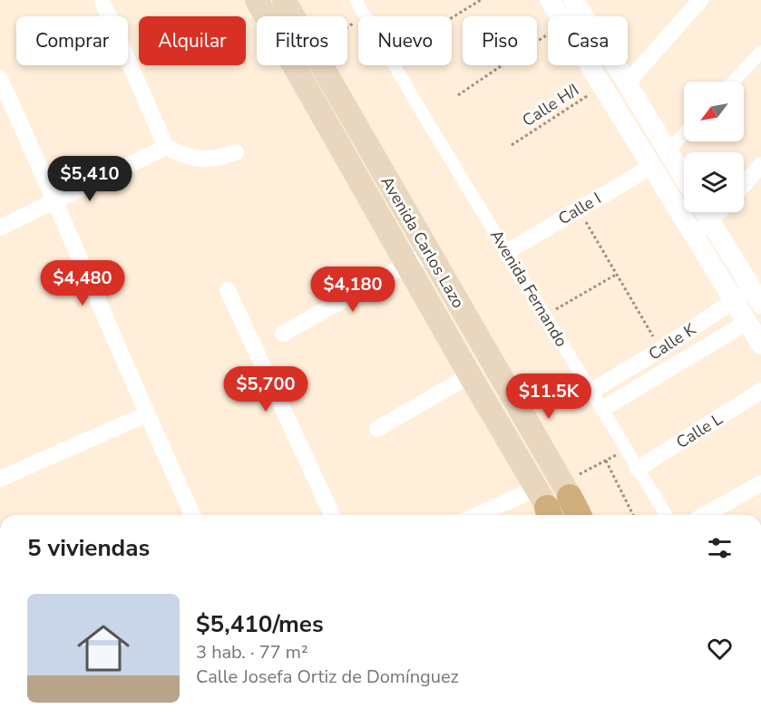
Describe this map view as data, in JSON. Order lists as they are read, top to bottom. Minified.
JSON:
{"streets":{"main road":["Avenida Carlos Lazo"],"street":["Calle I","Avenida Fernando","Calle K","Calle L"],"path":["Calle H/I"]},"crossings":[["Calle I","Avenida Fernando"],["Avenida Fernando","Calle K"],["Avenida Fernando","Calle L"]],"north":"bottom left","page":{"chip":["Comprar","Alquilar","Filtros","Nuevo","Piso","Casa"],"price":["$5,410","$4,480","$4,180","$5,700","$11.5K"],"heading":"5 viviendas","list":[{"name":"$5,410/mes","note":"3 hab. · 77 m² · Calle Josefa Ortiz de Domínguez"}]}}
